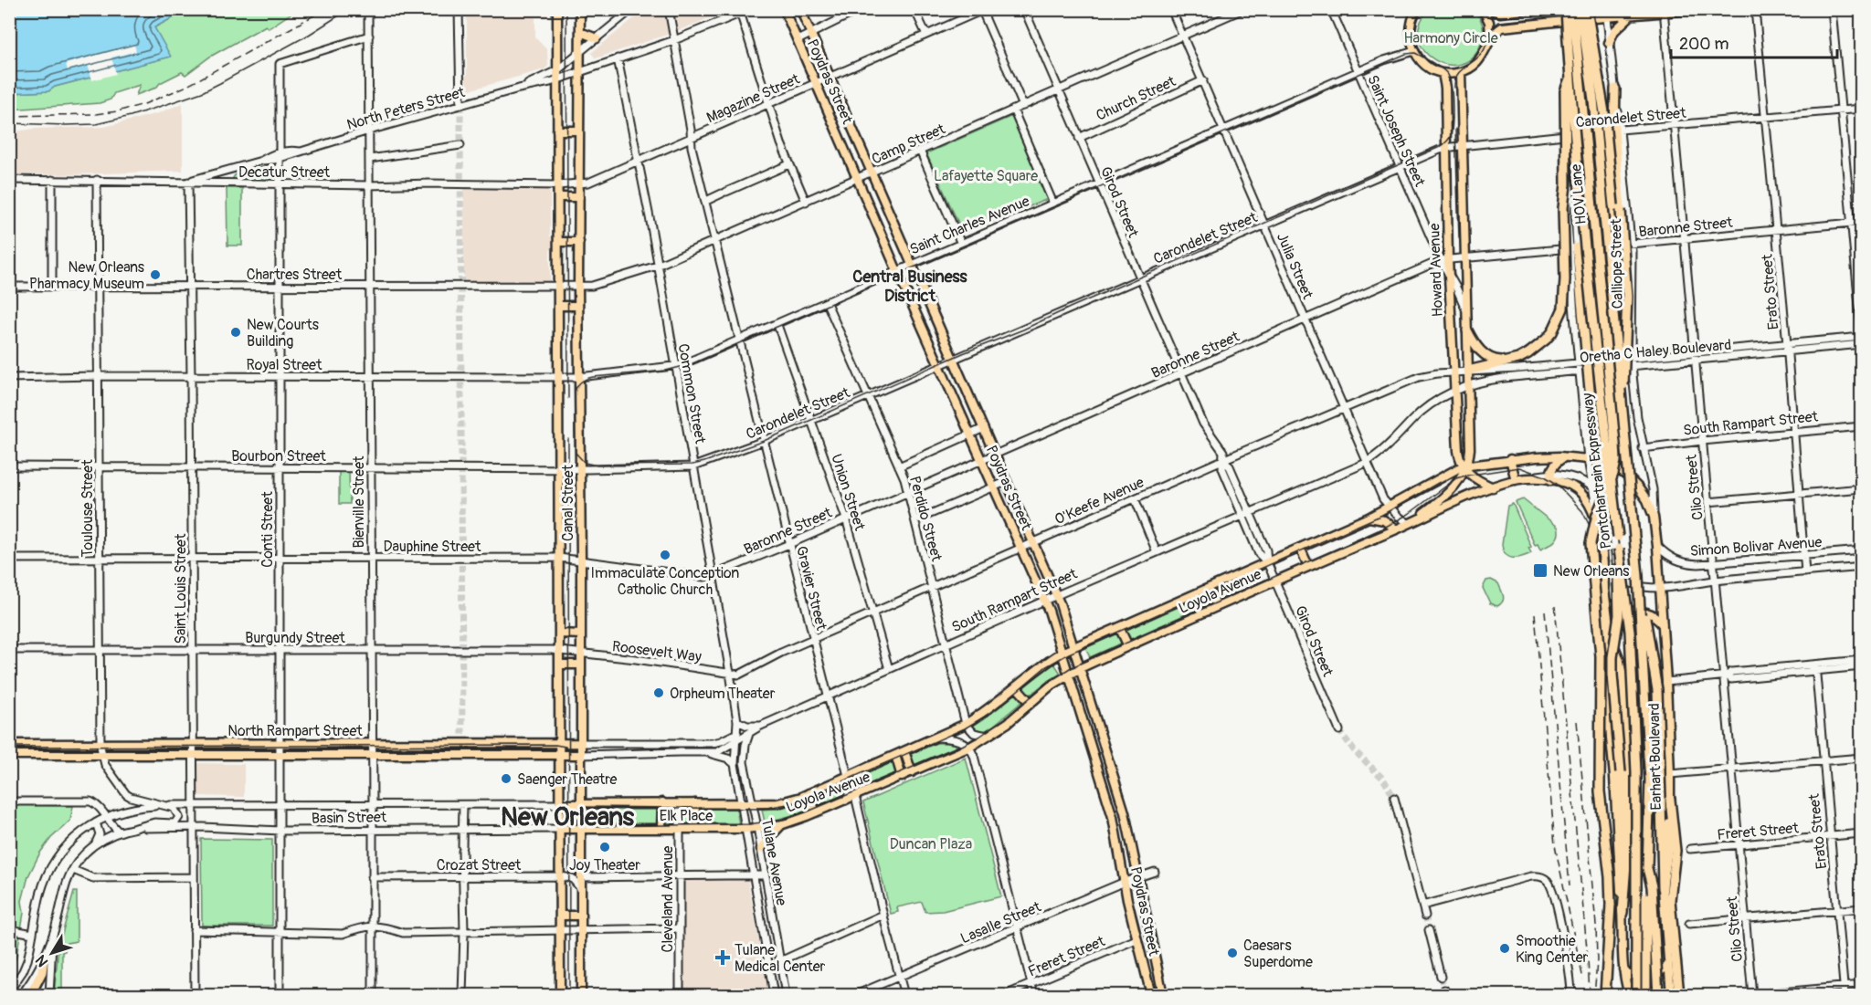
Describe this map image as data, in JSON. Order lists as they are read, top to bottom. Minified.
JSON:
{"streets":{"highway":["HOV Lane","Pontchartrain Expressway"],"main road":["Poydras Street","Howard Avenue","South Rampart Street","Canal Street","Loyola Avenue","North Rampart Street","Earhart Boulevard","Elk Place","Basin Street"],"street":["Magazine Street","Church Street","North Peters Street","Carondelet Street","Saint Joseph Street","Camp Street","Decatur Street","Girod Street","Saint Charles Avenue","Baronne Street","Calliope Street","Julia Street","Chartres Street","Erato Street","Oretha C Haley Boulevard","Royal Street","Common Street","Bourbon Street","Clio Street","Union Street","O'Keefe Avenue","Bienville Street","Toulouse Street","Perdido Street","Conti Street","Dauphine Street","Simon Bolivar Avenue","Gravier Street","Saint Louis Street","Burgundy Street","Roosevelt Way","Freret Street","Tulane Avenue","Crozat Street","Cleveland Avenue","Lasalle Street"]},"crossings":[["Poydras Street","Magazine Street"],["Poydras Street","Carondelet Street"],["Poydras Street","Camp Street"],["Poydras Street","Saint Charles Avenue"],["Poydras Street","Baronne Street"],["Poydras Street","South Rampart Street"],["Poydras Street","O'Keefe Avenue"],["Poydras Street","Loyola Avenue"],["Poydras Street","Freret Street"],["Poydras Street","Lasalle Street"],["Magazine Street","Decatur Street"],["Magazine Street","Common Street"],["Magazine Street","Canal Street"],["Magazine Street","Gravier Street"],["Church Street","Girod Street"],["Church Street","Julia Street"],["North Peters Street","Decatur Street"],["North Peters Street","Common Street"],["North Peters Street","Bienville Street"],["North Peters Street","Canal Street"],["North Peters Street","Conti Street"],["North Peters Street","Gravier Street"],["North Peters Street","Saint Louis Street"],["Carondelet Street","Saint Joseph Street"],["Carondelet Street","Girod Street"],["Carondelet Street","Calliope Street"],["Carondelet Street","Julia Street"],["Carondelet Street","Howard Avenue"],["Carondelet Street","Erato Street"],["Carondelet Street","Common Street"],["Carondelet Street","Bourbon Street"],["Carondelet Street","Clio Street"],["Carondelet Street","Union Street"],["Carondelet Street","Canal Street"],["Carondelet Street","Perdido Street"],["Carondelet Street","Gravier Street"],["Saint Joseph Street","Saint Charles Avenue"],["Saint Joseph Street","Baronne Street"],["Saint Joseph Street","Howard Avenue"],["Camp Street","Girod Street"],["Camp Street","Julia Street"],["Camp Street","Chartres Street"],["Camp Street","Common Street"],["Camp Street","Canal Street"],["Camp Street","Gravier Street"],["Decatur Street","Bienville Street"],["Decatur Street","Canal Street"],["Decatur Street","Toulouse Street"],["Decatur Street","Conti Street"],["Decatur Street","Saint Louis Street"],["Girod Street","Saint Charles Avenue"],["Girod Street","Baronne Street"],["Girod Street","South Rampart Street"],["Girod Street","O'Keefe Avenue"],["Girod Street","Loyola Avenue"],["Saint Charles Avenue","Julia Street"],["Saint Charles Avenue","Royal Street"],["Saint Charles Avenue","Common Street"],["Saint Charles Avenue","Union Street"],["Saint Charles Avenue","Canal Street"],["Saint Charles Avenue","Perdido Street"],["Saint Charles Avenue","Gravier Street"],["Baronne Street","Calliope Street"],["Baronne Street","Julia Street"],["Baronne Street","Howard Avenue"],["Baronne Street","Erato Street"],["Baronne Street","Common Street"],["Baronne Street","Clio Street"],["Baronne Street","Union Street"],["Baronne Street","Canal Street"],["Baronne Street","Perdido Street"],["Baronne Street","Dauphine Street"],["Baronne Street","Gravier Street"],["Calliope Street","Oretha C Haley Boulevard"],["Calliope Street","South Rampart Street"],["Calliope Street","Loyola Avenue"],["Calliope Street","Earhart Boulevard"],["Julia Street","South Rampart Street"],["Julia Street","O'Keefe Avenue"],["Julia Street","Loyola Avenue"],["Howard Avenue","Oretha C Haley Boulevard"],["Howard Avenue","South Rampart Street"],["Howard Avenue","O'Keefe Avenue"],["Howard Avenue","Loyola Avenue"],["Chartres Street","Bienville Street"],["Chartres Street","Canal Street"],["Chartres Street","Toulouse Street"],["Chartres Street","Conti Street"],["Chartres Street","Saint Louis Street"],["Erato Street","Oretha C Haley Boulevard"],["Erato Street","South Rampart Street"],["Erato Street","Simon Bolivar Avenue"],["Erato Street","Freret Street"],["Oretha C Haley Boulevard","South Rampart Street"],["Oretha C Haley Boulevard","Clio Street"],["Oretha C Haley Boulevard","O'Keefe Avenue"],["Royal Street","Bienville Street"],["Royal Street","Canal Street"],["Royal Street","Toulouse Street"],["Royal Street","Conti Street"],["Royal Street","Saint Louis Street"],["Common Street","O'Keefe Avenue"],["Common Street","Roosevelt Way"],["Common Street","Tulane Avenue"],["South Rampart Street","Clio Street"],["South Rampart Street","Union Street"],["South Rampart Street","Canal Street"],["South Rampart Street","Perdido Street"],["South Rampart Street","Gravier Street"],["South Rampart Street","North Rampart Street"],["South Rampart Street","Tulane Avenue"],["Bourbon Street","Bienville Street"],["Bourbon Street","Canal Street"],["Bourbon Street","Toulouse Street"],["Bourbon Street","Conti Street"],["Bourbon Street","Saint Louis Street"],["Clio Street","Simon Bolivar Avenue"],["Clio Street","Freret Street"],["Union Street","O'Keefe Avenue"],["O'Keefe Avenue","Perdido Street"],["O'Keefe Avenue","Gravier Street"],["O'Keefe Avenue","Roosevelt Way"],["Bienville Street","Conti Street"],["Bienville Street","Dauphine Street"],["Bienville Street","Burgundy Street"],["Bienville Street","North Rampart Street"],["Bienville Street","Basin Street"],["Bienville Street","Crozat Street"],["Canal Street","Dauphine Street"],["Canal Street","Burgundy Street"],["Canal Street","Roosevelt Way"],["Canal Street","North Rampart Street"],["Canal Street","Elk Place"],["Canal Street","Basin Street"],["Canal Street","Crozat Street"],["Toulouse Street","Dauphine Street"],["Toulouse Street","Burgundy Street"],["Toulouse Street","North Rampart Street"],["Toulouse Street","Basin Street"],["Perdido Street","Loyola Avenue"],["Conti Street","Dauphine Street"],["Conti Street","Burgundy Street"],["Conti Street","North Rampart Street"],["Conti Street","Basin Street"],["Dauphine Street","Saint Louis Street"],["Simon Bolivar Avenue","Earhart Boulevard"],["Gravier Street","Loyola Avenue"],["Saint Louis Street","Burgundy Street"],["Saint Louis Street","North Rampart Street"],["Saint Louis Street","Basin Street"],["Loyola Avenue","Earhart Boulevard"],["Loyola Avenue","Elk Place"],["Loyola Avenue","Tulane Avenue"],["Burgundy Street","Roosevelt Way"],["Elk Place","Basin Street"],["Elk Place","Tulane Avenue"],["Elk Place","Cleveland Avenue"]],"districts":["Central Business District","New Orleans"],"parks":["Harmony Circle","Lafayette Square","Duncan Plaza"],"places":{"other":["New Orleans Pharmacy Museum","New Courts Building","Immaculate Conception Catholic Church","Orpheum Theater","Saenger Theatre","Joy Theater","Smoothie King Center","Caesars Superdome"],"transit":["New Orleans"],"health":["Tulane Medical Center"]},"scale_bar":"200 m","north":"bottom left"}
